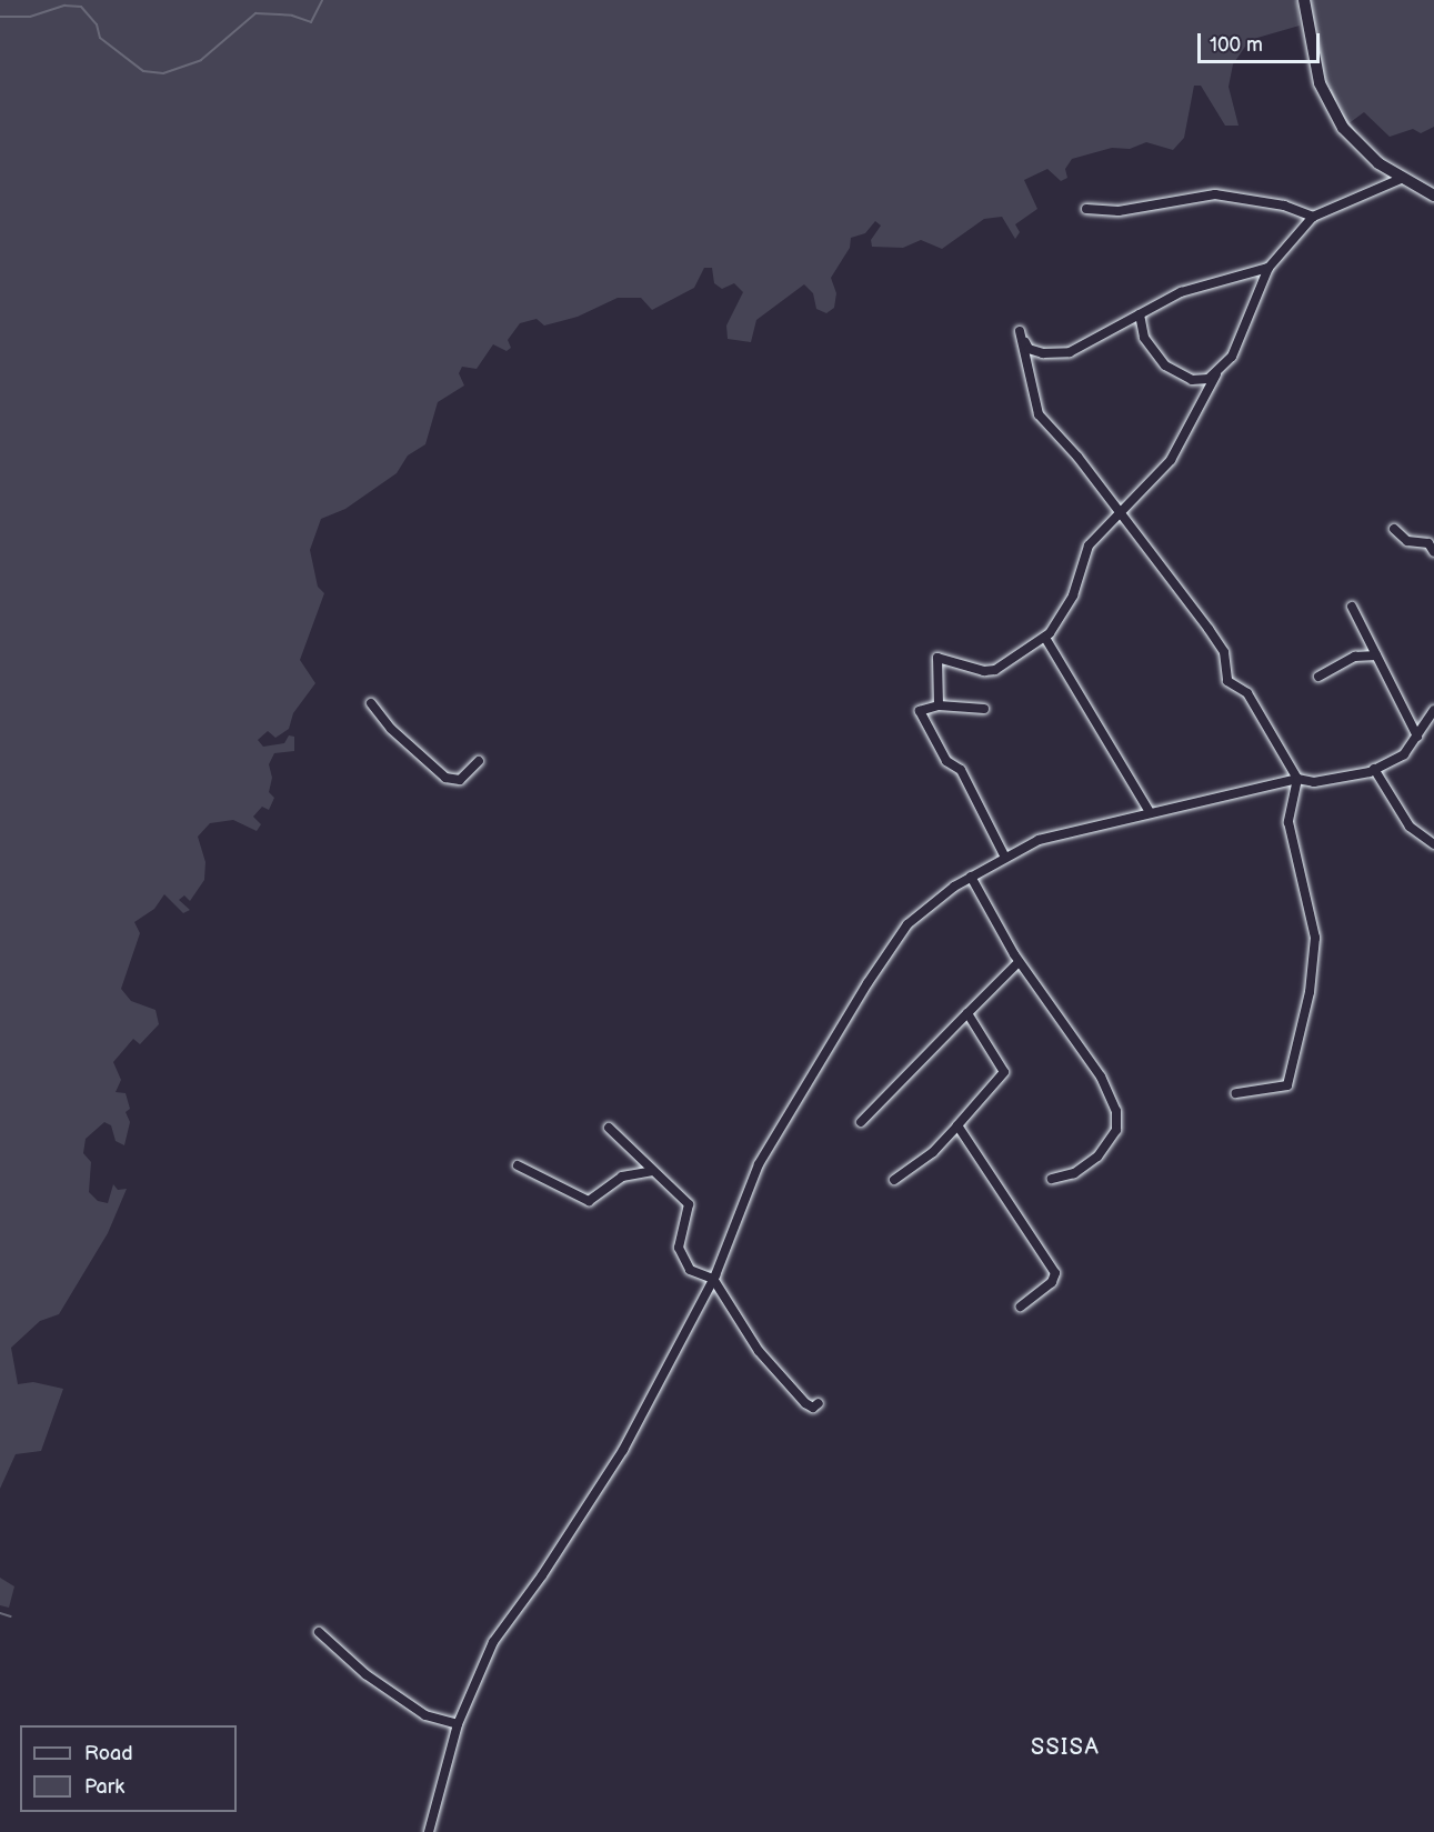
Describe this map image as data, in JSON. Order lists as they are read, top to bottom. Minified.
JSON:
{"districts":["SSISA"],"legend":["Road","Park"],"scale_bar":"100 m"}
